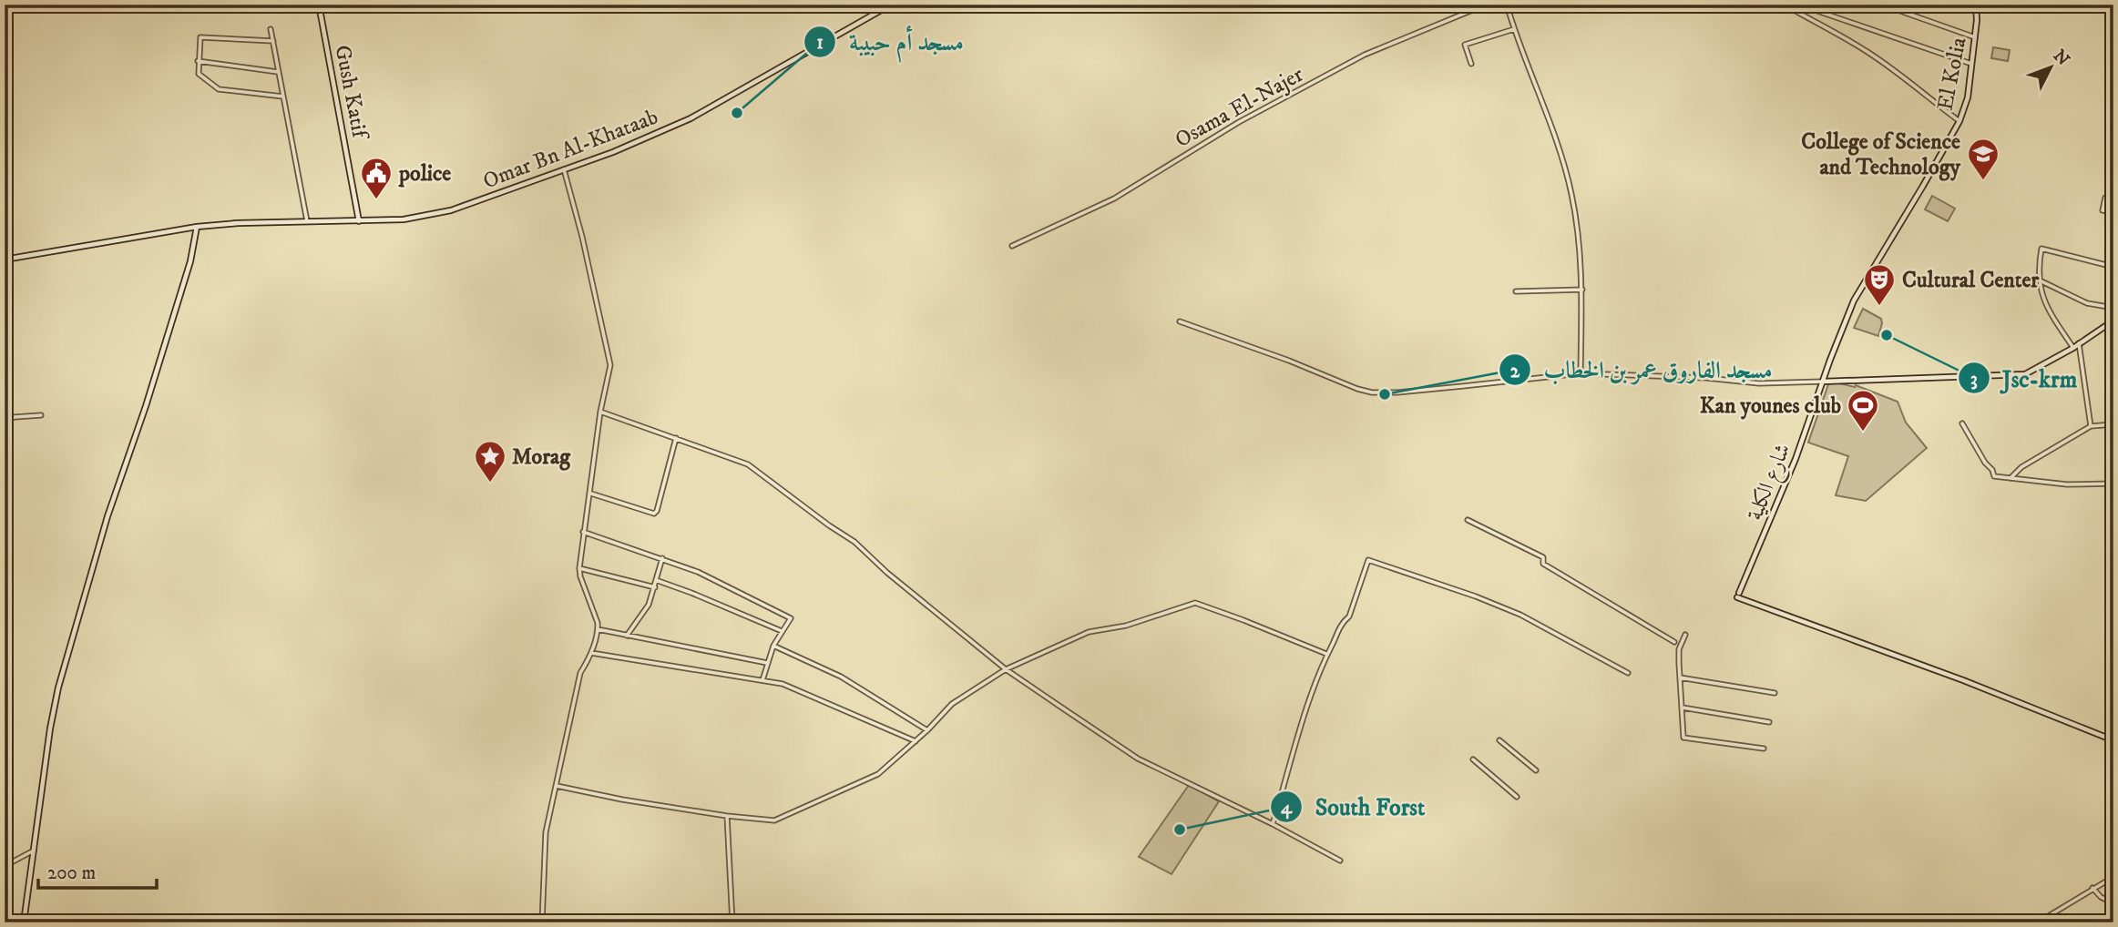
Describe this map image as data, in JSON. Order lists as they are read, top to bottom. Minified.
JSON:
{"streets":{"main road":["El Kolia","Gush Katif","Omar Bn Al-Khataab","شارع الكلية"],"street":["Osama El-Najer"]},"crossings":[["El Kolia","شارع الكلية"],["Gush Katif","Omar Bn Al-Khataab"]],"places":{"other":["مسجد أم حبيبة","Jsc-krm","مسجد الفاروق عمر بن الخطاب","South Forst"],"school or university":["College of Science and Technology"],"public building":["police"],"theatre":["Cultural Center"],"sports":["Kan younes club"],"place":["Morag"]},"scale_bar":"200 m","north":"top right"}
